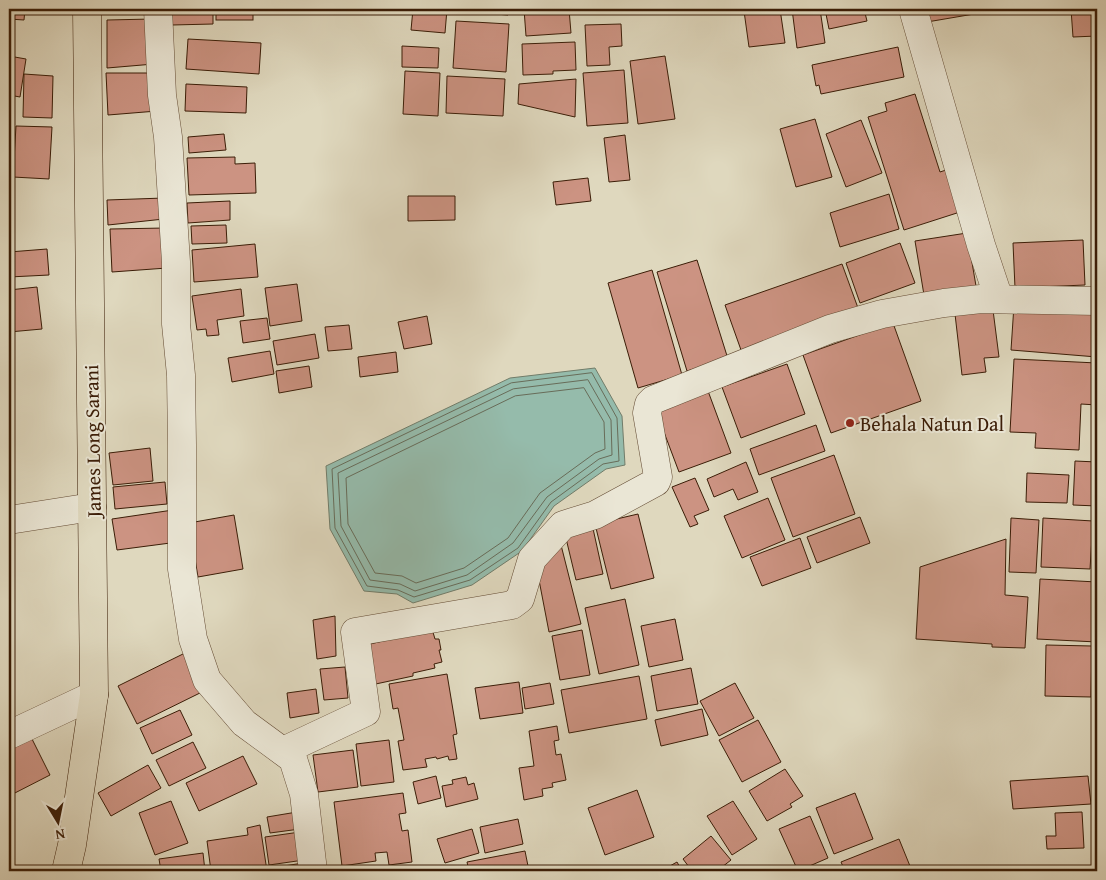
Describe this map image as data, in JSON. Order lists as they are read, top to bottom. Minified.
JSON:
{"streets":{"main road":["James Long Sarani"]},"places":["Behala Natun Dal"],"north":"bottom"}
